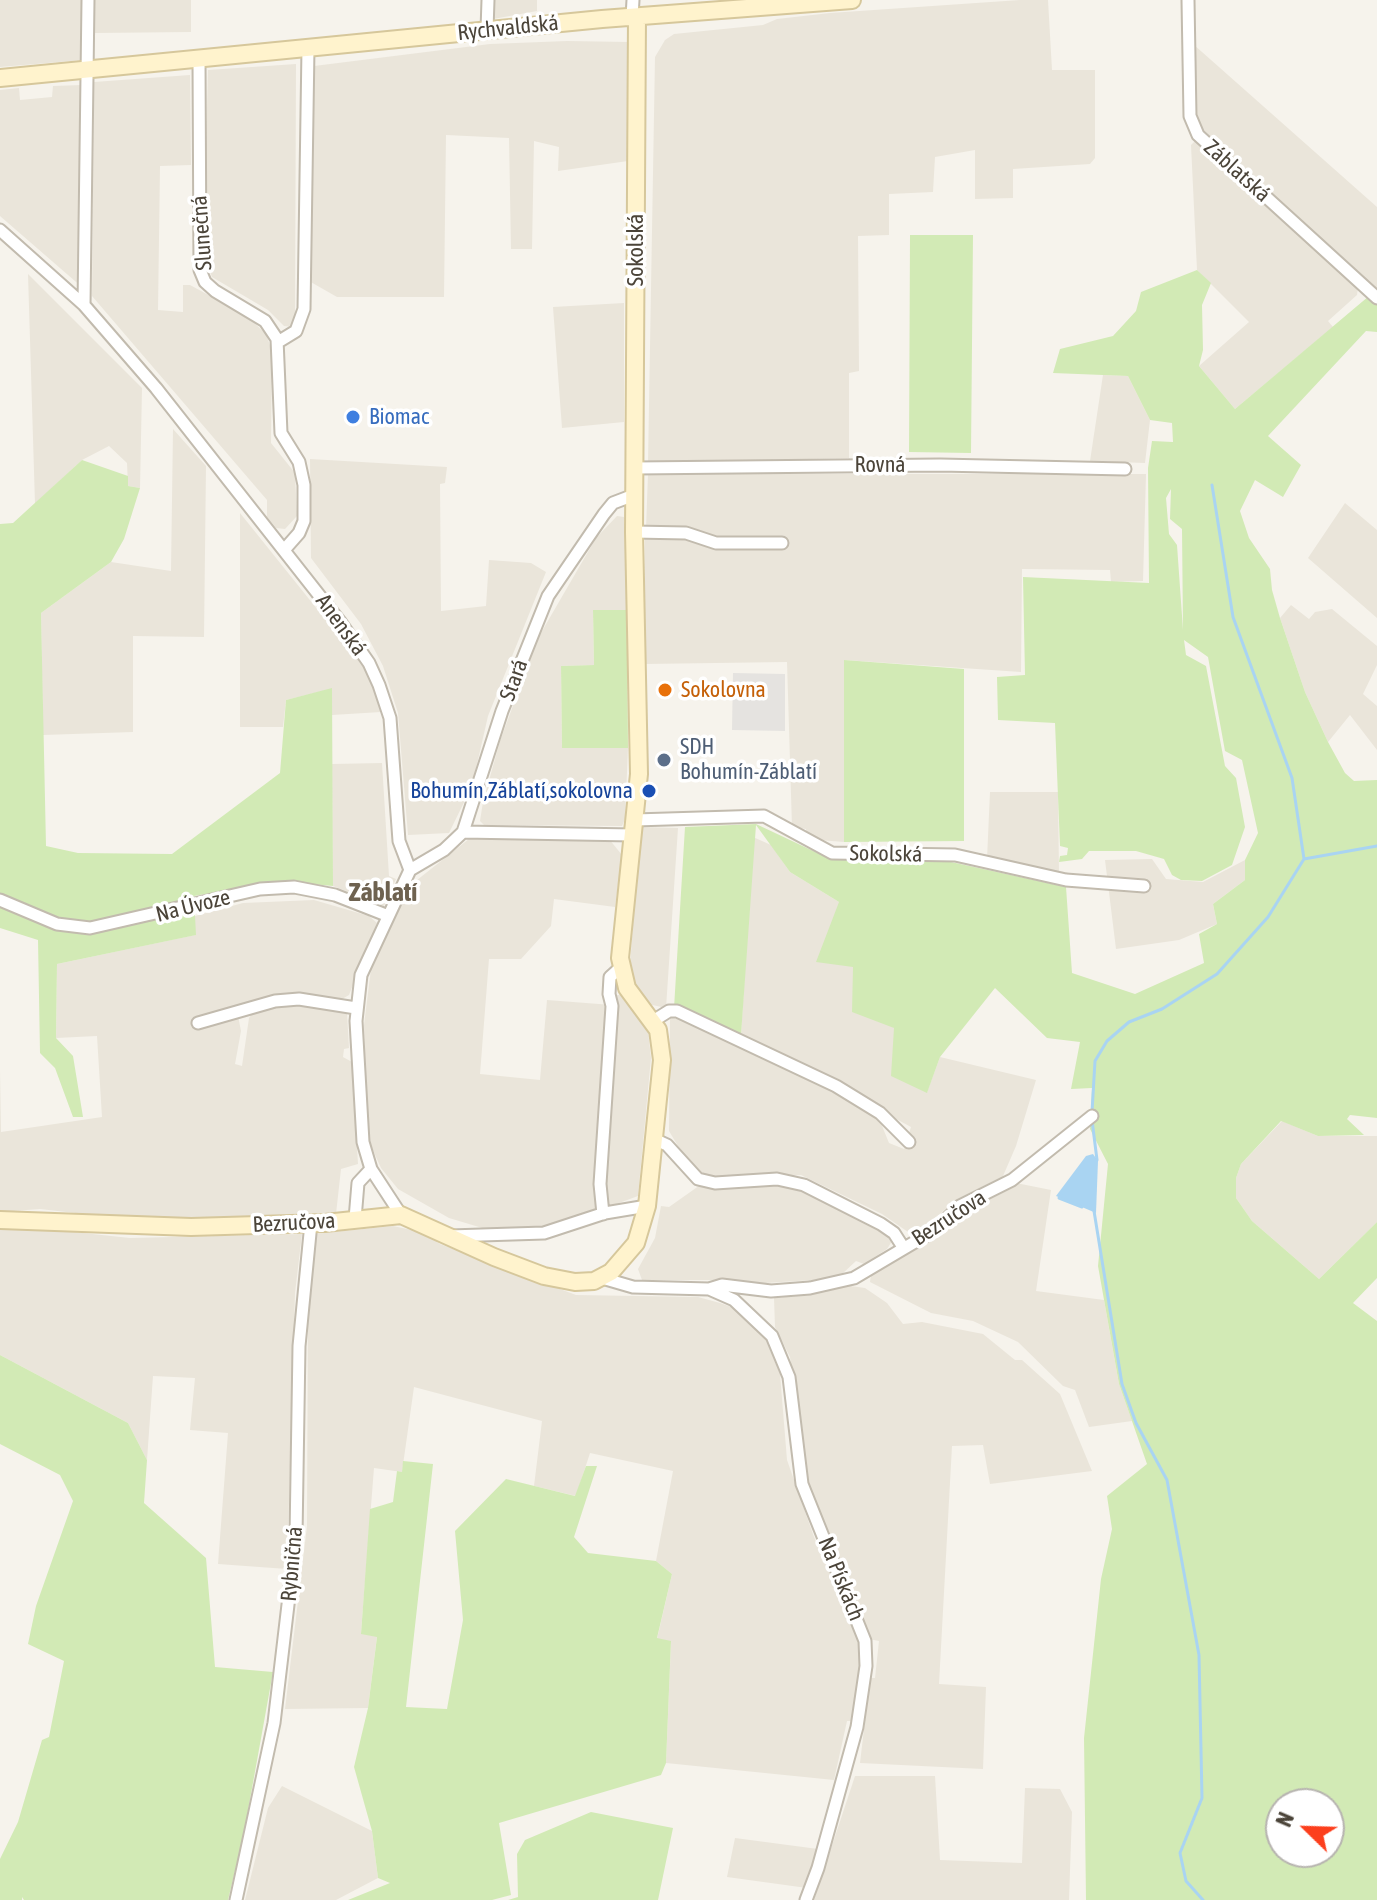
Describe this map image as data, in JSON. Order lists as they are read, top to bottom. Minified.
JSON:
{"streets":{"main road":["Rychvaldská","Sokolská","Bezručova"],"street":["Záblatská","Slunečná","Rovná","Anenská","Stará","Na Úvoze","Rybničná","Na Pískách"]},"crossings":[["Rychvaldská","Slunečná"],["Rychvaldská","Sokolská"],["Sokolská","Rovná"],["Sokolská","Stará"],["Bezručova","Rybničná"],["Bezručova","Na Pískách"]],"districts":["Záblatí"],"places":["Biomac","Sokolovna","SDH Bohumín-Záblatí","Bohumín,Záblatí,sokolovna"],"north":"top left"}
